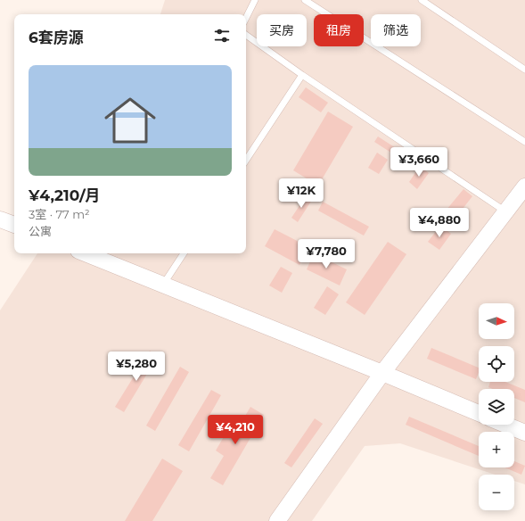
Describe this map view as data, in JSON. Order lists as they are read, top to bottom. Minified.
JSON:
{"north":"right","page":{"chip":["买房","租房","筛选"],"heading":"6套房源","list":[{"name":"¥4,210/月","note":"3室 · 77 m² · 公寓"}],"price":["¥3,660","¥12K","¥4,880","¥7,780","¥5,280","¥4,210"],"map_buttons":["+","−"]}}
